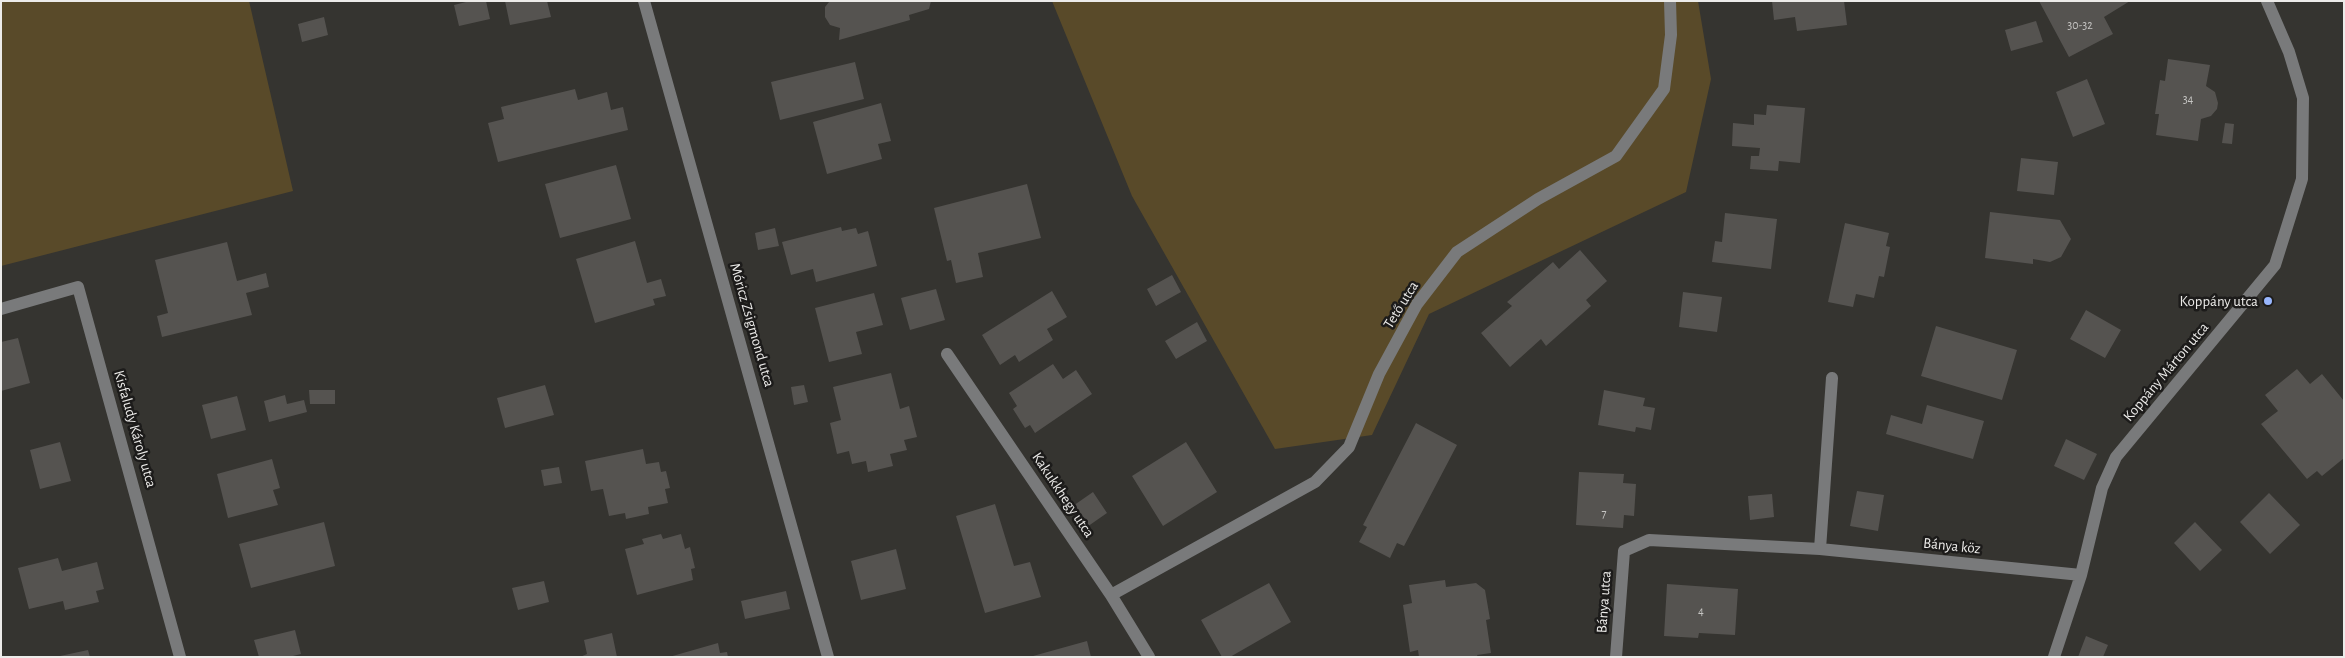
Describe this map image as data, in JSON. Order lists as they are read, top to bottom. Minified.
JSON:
{"streets":{"street":["Tető utca","Móricz Zsigmond utca","Koppány Márton utca","Kisfaludy Károly utca","Kakukkhegy utca","Bánya köz","Bánya utca"]},"crossings":[["Tető utca","Kakukkhegy utca"],["Koppány Márton utca","Bánya köz"],["Bánya köz","Bánya utca"]],"places":["Koppány utca"],"house_numbers":["30-32","34","7","4"]}
